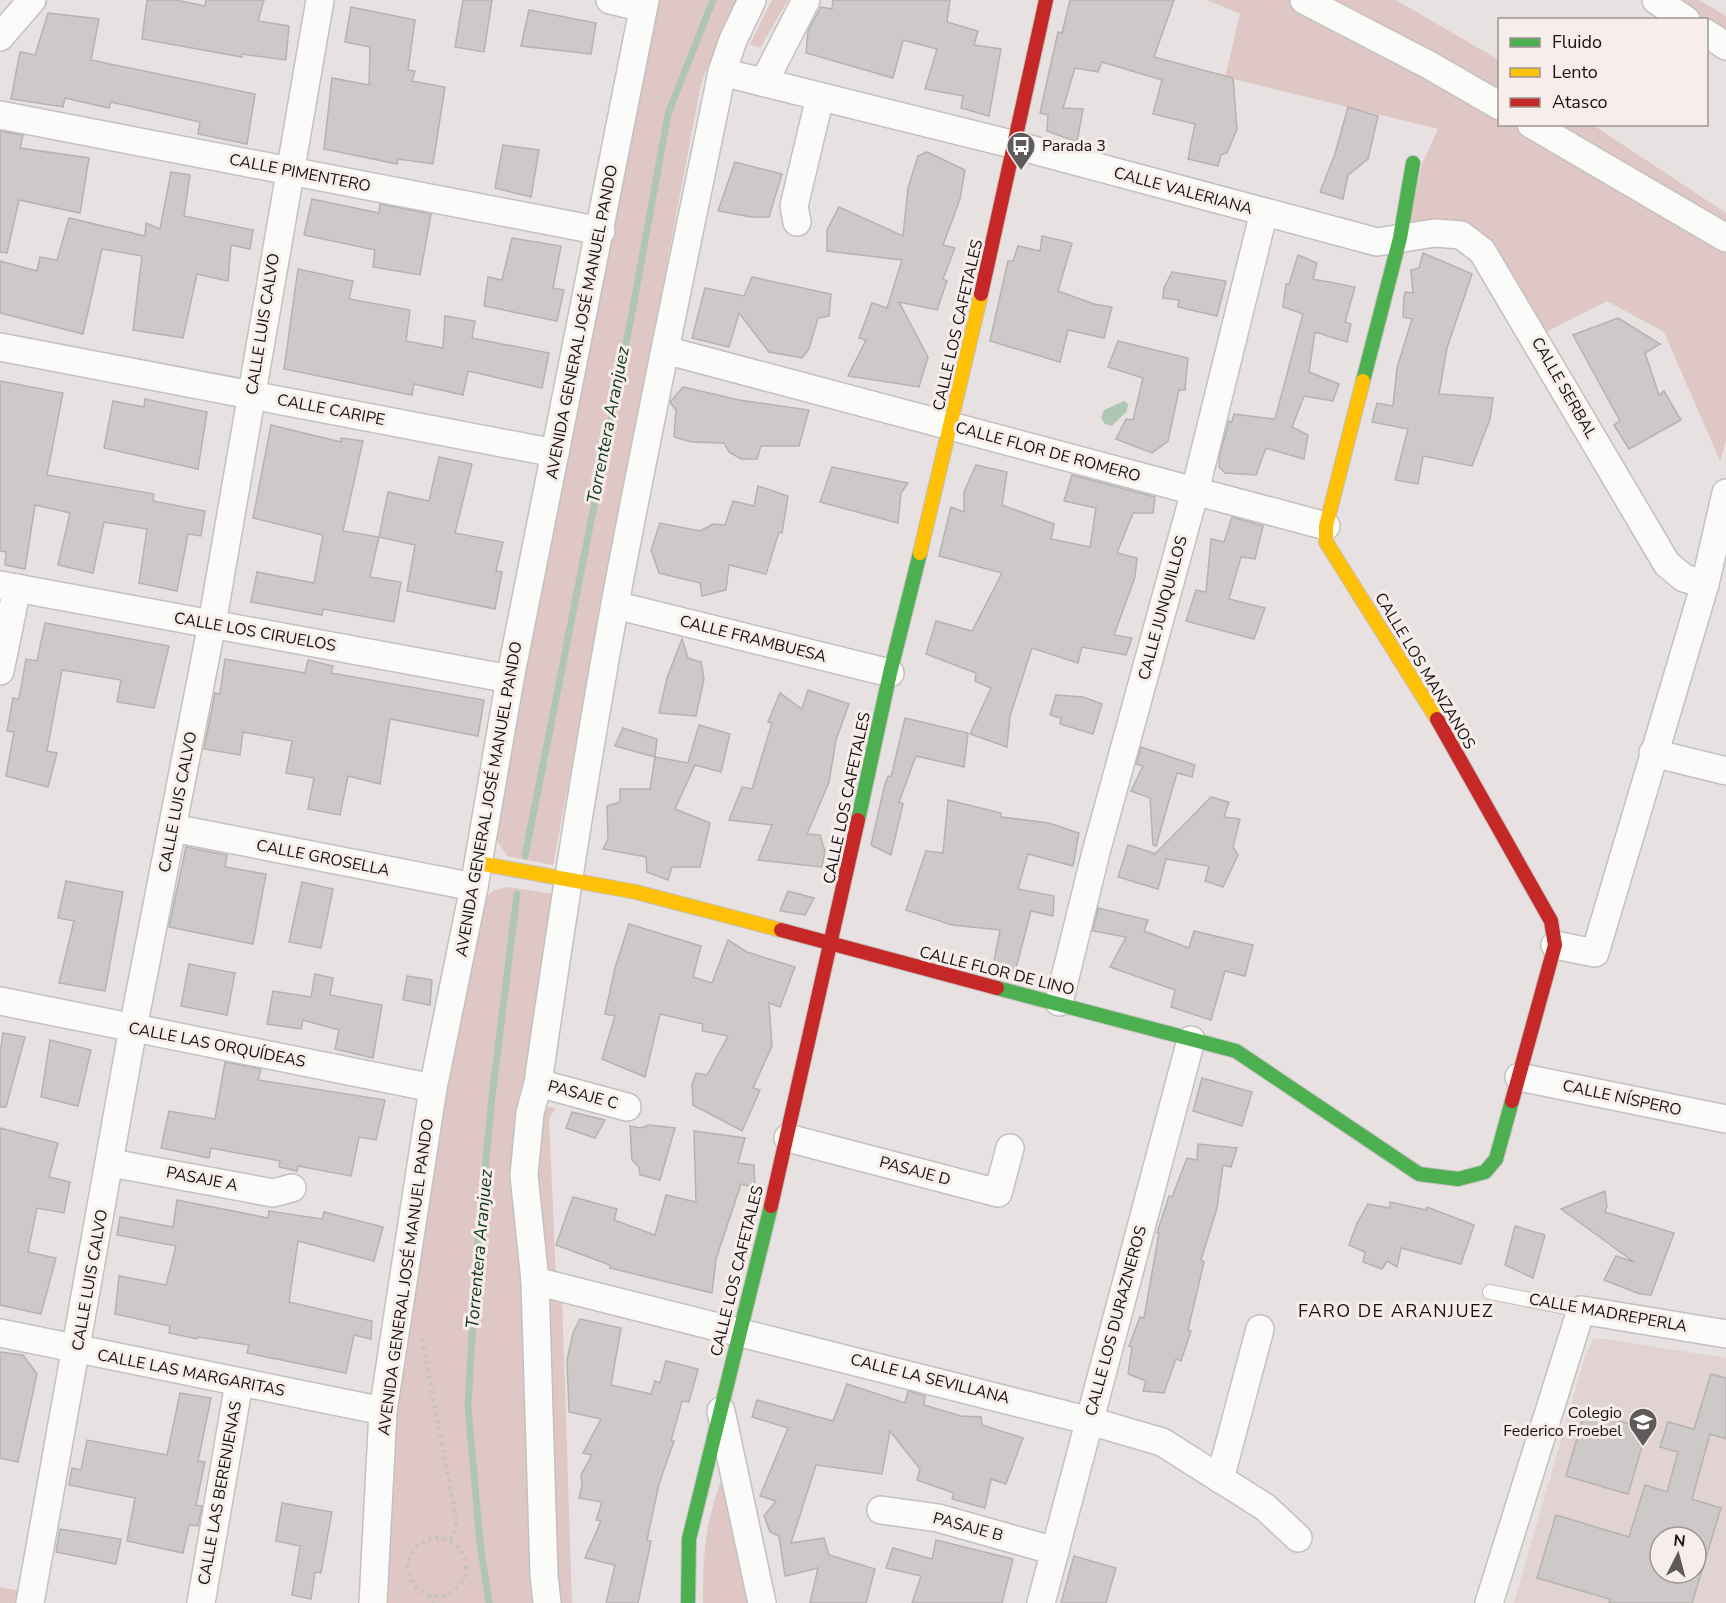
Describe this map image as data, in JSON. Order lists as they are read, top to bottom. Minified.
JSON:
{"streets":{"street":["CALLE PIMENTERO","CALLE VALERIANA","AVENIDA GENERAL JOSÉ MANUEL PANDO","CALLE LUIS CALVO","CALLE LOS CAFETALES","CALLE SERBAL","CALLE CARIPE","CALLE FLOR DE ROMERO","CALLE JUNQUILLOS","CALLE LOS CIRUELOS","CALLE FRAMBUESA","CALLE LOS MANZANOS","CALLE GROSELLA","CALLE FLOR DE LINO","CALLE LAS ORQUÍDEAS","PASAJE C","CALLE NÍSPERO","PASAJE D","PASAJE A","CALLE MADREPERLA","CALLE LOS DURAZNEROS","CALLE LAS MARGARITAS","CALLE LA SEVILLANA","CALLE LAS BERENJENAS","PASAJE B"]},"crossings":[["CALLE PIMENTERO","AVENIDA GENERAL JOSÉ MANUEL PANDO"],["CALLE PIMENTERO","CALLE LUIS CALVO"],["CALLE VALERIANA","CALLE LOS CAFETALES"],["CALLE VALERIANA","CALLE SERBAL"],["CALLE VALERIANA","CALLE JUNQUILLOS"],["CALLE VALERIANA","CALLE LOS MANZANOS"],["AVENIDA GENERAL JOSÉ MANUEL PANDO","CALLE CARIPE"],["AVENIDA GENERAL JOSÉ MANUEL PANDO","CALLE LOS CIRUELOS"],["AVENIDA GENERAL JOSÉ MANUEL PANDO","CALLE GROSELLA"],["AVENIDA GENERAL JOSÉ MANUEL PANDO","CALLE FLOR DE LINO"],["AVENIDA GENERAL JOSÉ MANUEL PANDO","CALLE LAS ORQUÍDEAS"],["AVENIDA GENERAL JOSÉ MANUEL PANDO","CALLE LAS MARGARITAS"],["CALLE LUIS CALVO","CALLE CARIPE"],["CALLE LUIS CALVO","CALLE LOS CIRUELOS"],["CALLE LUIS CALVO","CALLE GROSELLA"],["CALLE LUIS CALVO","CALLE LAS ORQUÍDEAS"],["CALLE LUIS CALVO","PASAJE A"],["CALLE LUIS CALVO","CALLE LAS MARGARITAS"],["CALLE LOS CAFETALES","CALLE FLOR DE ROMERO"],["CALLE LOS CAFETALES","CALLE FRAMBUESA"],["CALLE LOS CAFETALES","CALLE FLOR DE LINO"],["CALLE LOS CAFETALES","PASAJE D"],["CALLE LOS CAFETALES","CALLE LA SEVILLANA"],["CALLE SERBAL","CALLE LOS MANZANOS"],["CALLE FLOR DE ROMERO","CALLE JUNQUILLOS"],["CALLE FLOR DE ROMERO","CALLE LOS MANZANOS"],["CALLE JUNQUILLOS","CALLE FLOR DE LINO"],["CALLE LOS MANZANOS","CALLE FLOR DE LINO"],["CALLE LOS MANZANOS","CALLE NÍSPERO"],["CALLE GROSELLA","CALLE FLOR DE LINO"],["CALLE FLOR DE LINO","CALLE LOS DURAZNEROS"],["CALLE LOS DURAZNEROS","CALLE LA SEVILLANA"],["CALLE LOS DURAZNEROS","PASAJE B"],["CALLE LAS MARGARITAS","CALLE LAS BERENJENAS"]],"districts":["FARO DE ARANJUEZ"],"water":["Torrentera Aranjuez"],"places":{"bus stop":["Parada 3"],"school or university":["Colegio Federico Froebel"]},"legend":["Fluido","Lento","Atasco"],"north":"top"}
